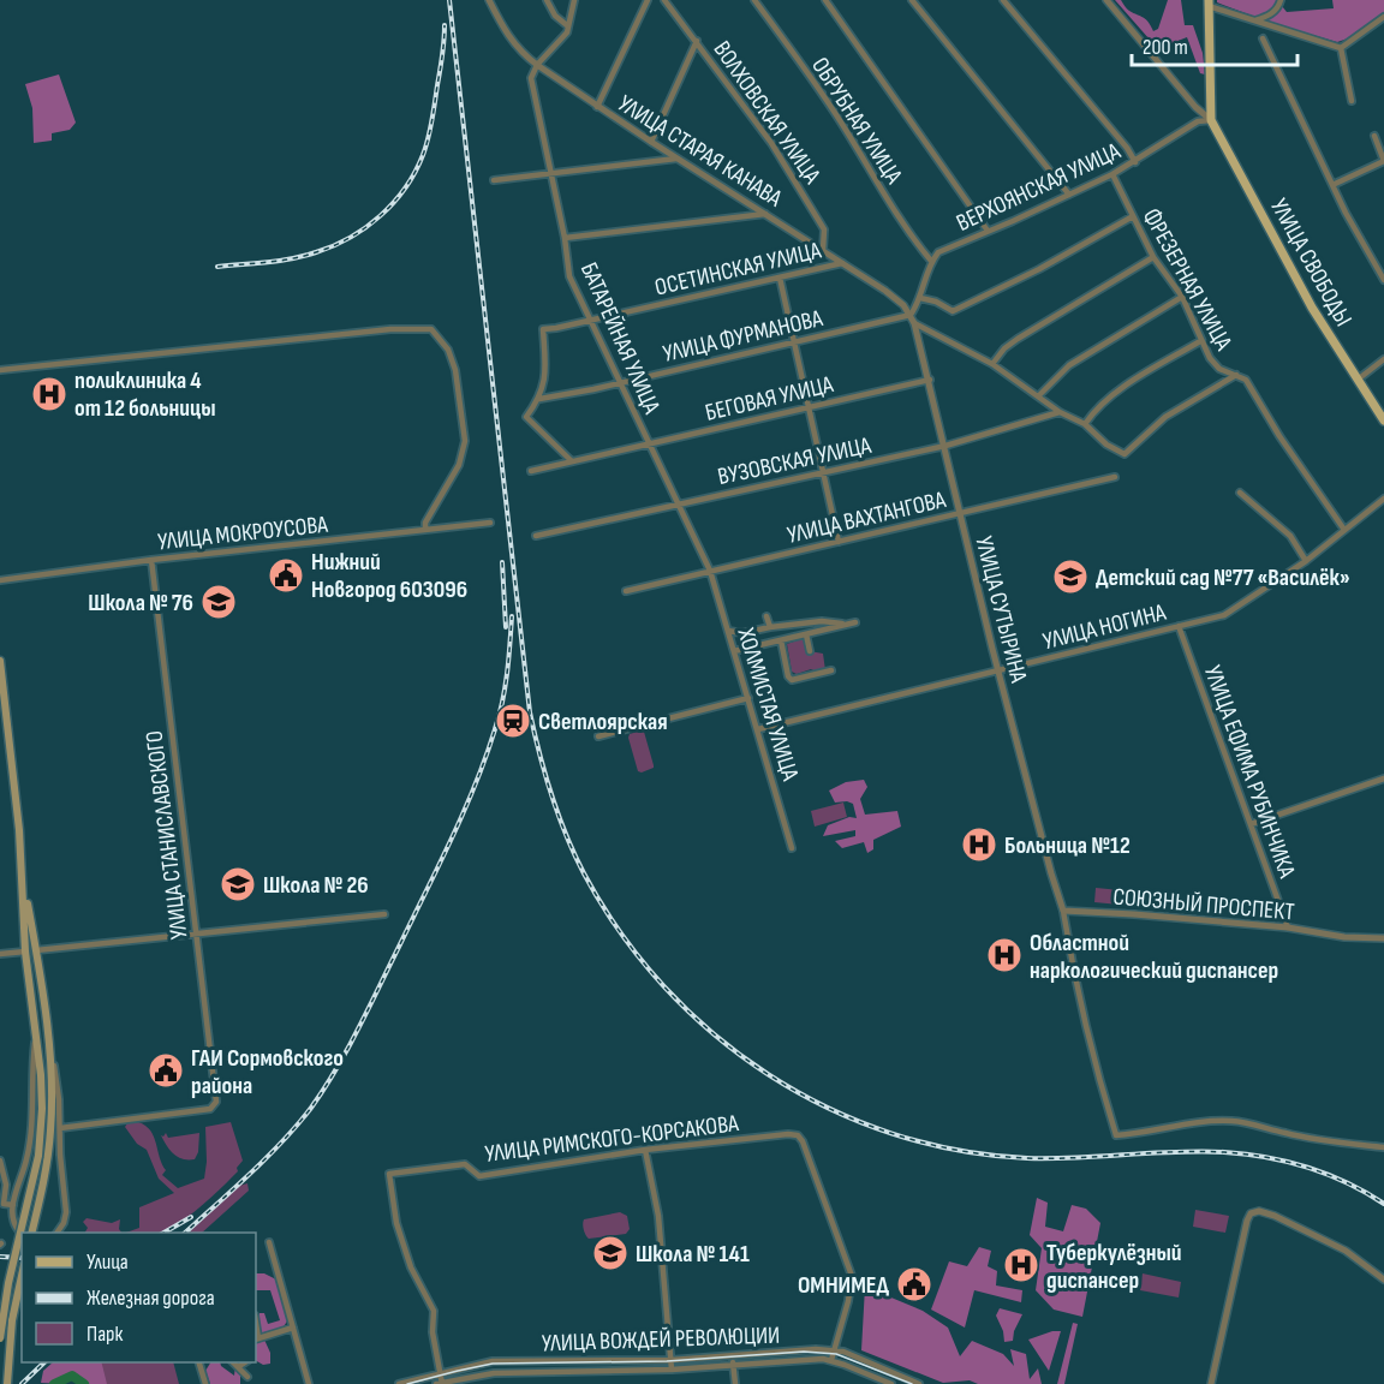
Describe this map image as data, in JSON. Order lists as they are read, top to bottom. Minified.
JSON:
{"streets":{"main road":["УЛИЦА СВОБОДЫ"],"street":["ВОЛХОВСКАЯ УЛИЦА","ОБРУБНАЯ УЛИЦА","УЛИЦА СТАРАЯ КАНАВА","ВЕРХОЯНСКАЯ УЛИЦА","ОСЕТИНСКАЯ УЛИЦА","ФРЕЗЕРНАЯ УЛИЦА","УЛИЦА ФУРМАНОВА","БАТАРЕЙНАЯ УЛИЦА","БЕГОВАЯ УЛИЦА","ВУЗОВСКАЯ УЛИЦА","УЛИЦА ВАХТАНГОВА","УЛИЦА МОКРОУСОВА","УЛИЦА СУТЫРИНА","УЛИЦА НОГИНА","ХОЛМИСТАЯ УЛИЦА","УЛИЦА ЕФИМА РУБИНЧИКА","УЛИЦА СТАНИСЛАВСКОГО","СОЮЗНЫЙ ПРОСПЕКТ","УЛИЦА РИМСКОГО-КОРСАКОВА","УЛИЦА ВОЖДЕЙ РЕВОЛЮЦИИ"]},"crossings":[["ВОЛХОВСКАЯ УЛИЦА","УЛИЦА СТАРАЯ КАНАВА"],["ОБРУБНАЯ УЛИЦА","ВЕРХОЯНСКАЯ УЛИЦА"],["УЛИЦА СТАРАЯ КАНАВА","ОСЕТИНСКАЯ УЛИЦА"],["УЛИЦА СТАРАЯ КАНАВА","УЛИЦА ФУРМАНОВА"],["УЛИЦА СТАРАЯ КАНАВА","БАТАРЕЙНАЯ УЛИЦА"],["УЛИЦА СТАРАЯ КАНАВА","УЛИЦА СУТЫРИНА"],["ВЕРХОЯНСКАЯ УЛИЦА","УЛИЦА СВОБОДЫ"],["ВЕРХОЯНСКАЯ УЛИЦА","ФРЕЗЕРНАЯ УЛИЦА"],["ОСЕТИНСКАЯ УЛИЦА","УЛИЦА ФУРМАНОВА"],["ОСЕТИНСКАЯ УЛИЦА","БАТАРЕЙНАЯ УЛИЦА"],["ФРЕЗЕРНАЯ УЛИЦА","УЛИЦА НОГИНА"],["УЛИЦА ФУРМАНОВА","БАТАРЕЙНАЯ УЛИЦА"],["УЛИЦА ФУРМАНОВА","УЛИЦА СУТЫРИНА"],["БАТАРЕЙНАЯ УЛИЦА","БЕГОВАЯ УЛИЦА"],["БАТАРЕЙНАЯ УЛИЦА","ВУЗОВСКАЯ УЛИЦА"],["БАТАРЕЙНАЯ УЛИЦА","УЛИЦА ВАХТАНГОВА"],["БАТАРЕЙНАЯ УЛИЦА","ХОЛМИСТАЯ УЛИЦА"],["БЕГОВАЯ УЛИЦА","УЛИЦА СУТЫРИНА"],["ВУЗОВСКАЯ УЛИЦА","УЛИЦА СУТЫРИНА"],["УЛИЦА ВАХТАНГОВА","УЛИЦА СУТЫРИНА"],["УЛИЦА ВАХТАНГОВА","ХОЛМИСТАЯ УЛИЦА"],["УЛИЦА МОКРОУСОВА","УЛИЦА СТАНИСЛАВСКОГО"],["УЛИЦА СУТЫРИНА","УЛИЦА НОГИНА"],["УЛИЦА СУТЫРИНА","СОЮЗНЫЙ ПРОСПЕКТ"],["УЛИЦА НОГИНА","ХОЛМИСТАЯ УЛИЦА"],["УЛИЦА НОГИНА","УЛИЦА ЕФИМА РУБИНЧИКА"],["УЛИЦА ЕФИМА РУБИНЧИКА","СОЮЗНЫЙ ПРОСПЕКТ"],["УЛИЦА РИМСКОГО-КОРСАКОВА","УЛИЦА ВОЖДЕЙ РЕВОЛЮЦИИ"]],"places":{"hospital":["поликлиника 4 от 12 больницы","Больница №12","Областной наркологический диспансер","Туберкулёзный диспансер"],"public building":["Нижний Новгород 603096","ГАИ Сормовского района","ОМНИМЕД"],"school or university":["Детский сад №77 «Василёк»","Школа № 76","Школа № 26","Школа № 141"],"station":["Светлоярская"]},"legend":["Улица","Железная дорога","Парк"],"scale_bar":"200 m"}
